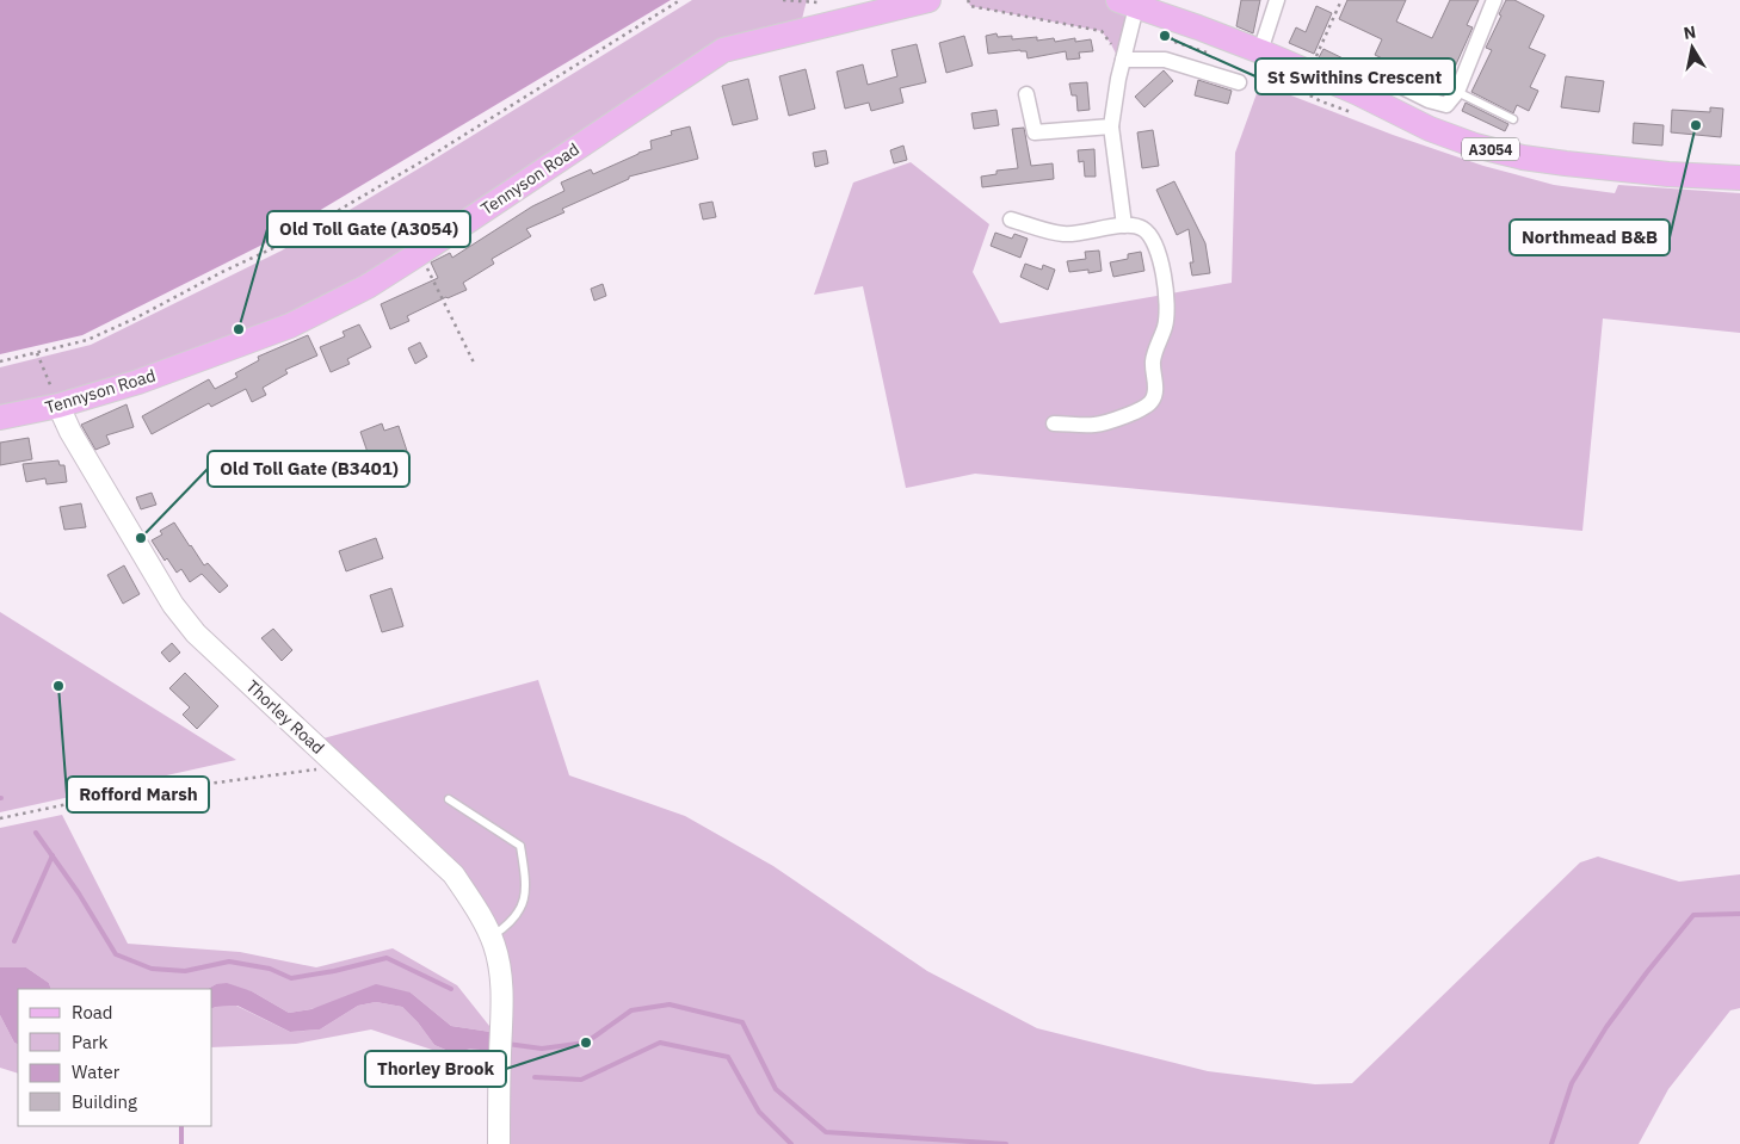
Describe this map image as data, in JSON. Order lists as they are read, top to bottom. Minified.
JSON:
{"streets":{"main road":["A3054","Tennyson Road","Thorley Road"]},"crossings":[["Tennyson Road","Thorley Road"]],"places":["St Swithins Crescent","Northmead B&B","Old Toll Gate (A3054)","Old Toll Gate (B3401)","Rofford Marsh","Thorley Brook"],"legend":["Road","Park","Water","Building"],"north":"top"}
